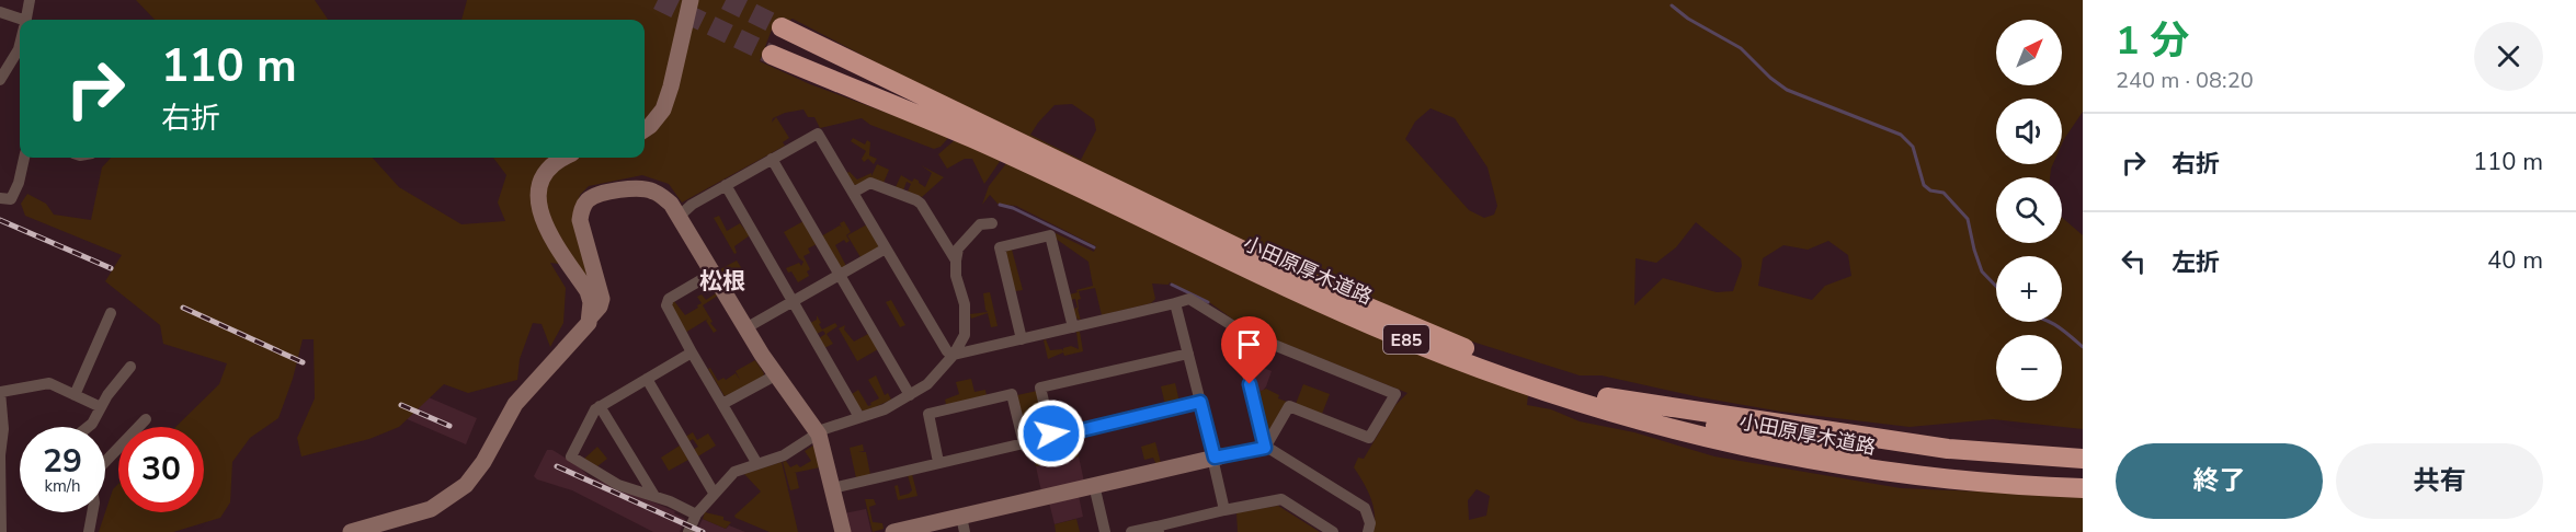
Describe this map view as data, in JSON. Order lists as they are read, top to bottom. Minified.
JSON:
{"streets":{"highway":["小田原厚木道路","E85"]},"districts":["松根"],"north":"top right","page":{"heading":["1 分","240 m · 08:20"],"map_buttons":["+","−"],"turn":["110 m","右折"],"list":[{"name":"右折","value":"110 m"},{"name":"左折","value":"40 m"}],"speed":"29 km/h","limit":"30","buttons":["終了","共有"]}}
